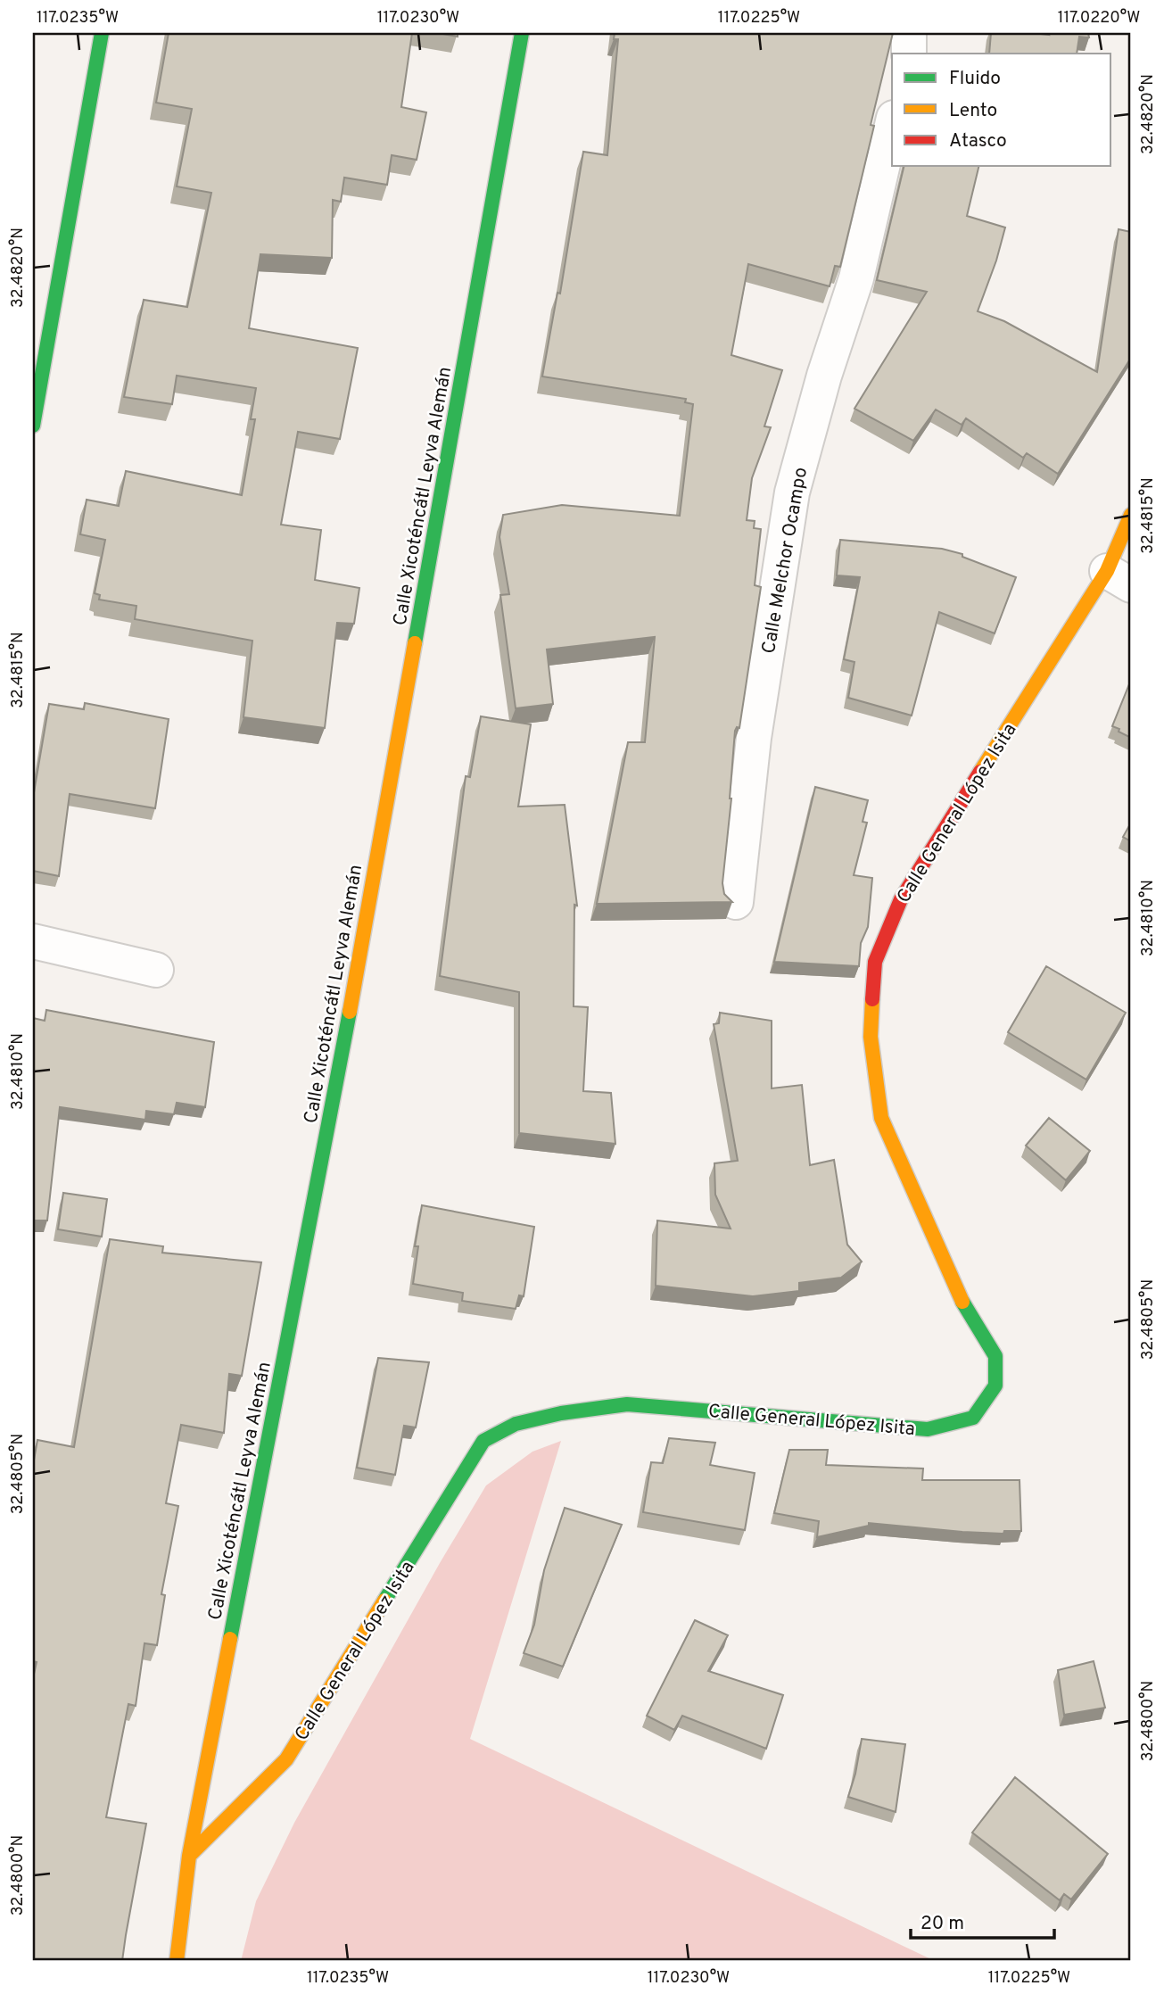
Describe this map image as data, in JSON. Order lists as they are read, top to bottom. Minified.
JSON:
{"streets":{"street":["Calle Xicoténcátl Leyva Alemán","Calle Melchor Ocampo","Calle General López Isita"]},"crossings":[["Calle Xicoténcátl Leyva Alemán","Calle General López Isita"]],"legend":["Fluido","Lento","Atasco"],"scale_bar":"20 m","coordinates":["117.0235°W","117.0230°W","117.0225°W","117.0220°W","32.4820°N","32.4815°N","32.4810°N","32.4805°N","32.4800°N"]}
